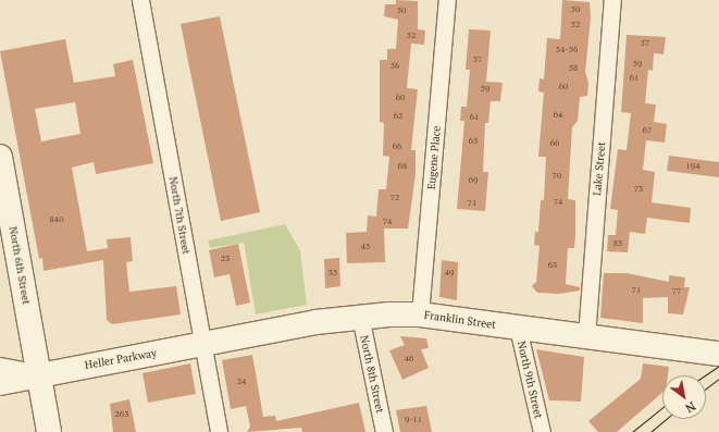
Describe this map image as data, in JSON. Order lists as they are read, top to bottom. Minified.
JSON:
{"streets":{"main road":["North 6th Street","Franklin Street","Heller Parkway"],"street":["Eugene Place","Lake Street","North 7th Street","North 8th Street","North 9th Street"]},"crossings":[["Eugene Place","Franklin Street"],["Lake Street","Franklin Street"],["North 7th Street","Franklin Street"],["North 7th Street","Heller Parkway"],["North 6th Street","Heller Parkway"],["Franklin Street","Heller Parkway"],["Franklin Street","North 8th Street"],["Franklin Street","North 9th Street"]],"house_numbers":["50","50","52","52","57","54-56","57","59","56","58","61","60","59","60","64","62","61","67","65","66","66","68","194","70","69","73","72","74","71","840","74","83","45","23","63","35","49","71","77","46","24","263","9-11"],"north":"bottom right"}
